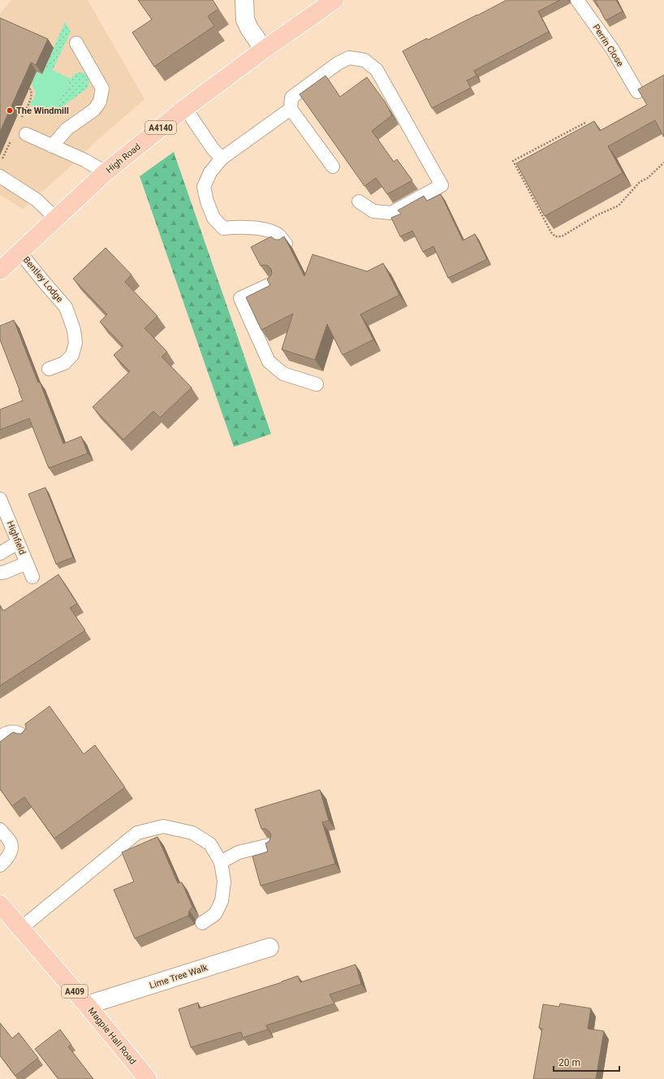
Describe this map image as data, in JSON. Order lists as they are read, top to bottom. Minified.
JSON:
{"streets":{"main road":["A4140","High Road","A409","Magpie Hall Road"],"street":["Lime Tree Walk"],"lane":["Perrin Close","Bentley Lodge","Highfield"]},"crossings":[["High Road","Bentley Lodge"],["Lime Tree Walk","Magpie Hall Road"]],"places":["The Windmill"],"scale_bar":"20 m"}
